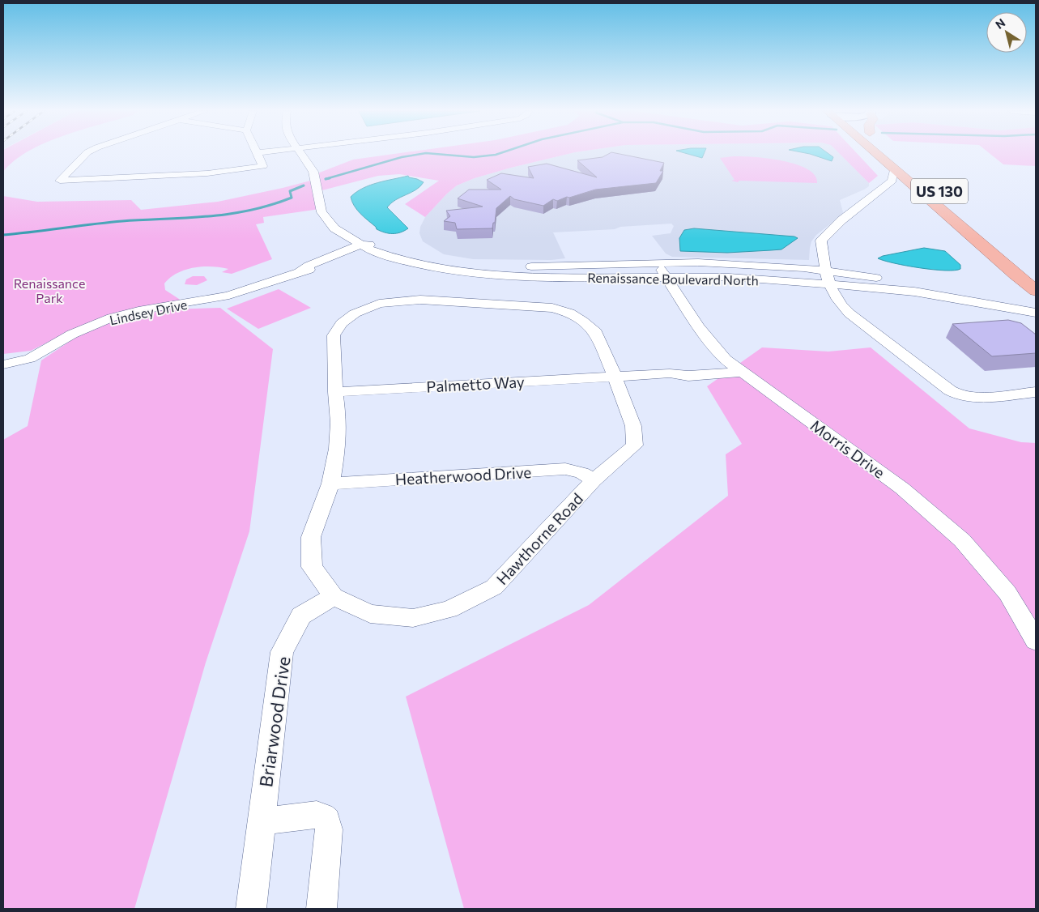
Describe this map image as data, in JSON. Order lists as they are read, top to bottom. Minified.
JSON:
{"streets":{"highway":["US 130"],"street":["Renaissance Boulevard North","Lindsey Drive","Palmetto Way","Morris Drive","Heatherwood Drive","Hawthorne Road","Briarwood Drive"]},"crossings":[["Renaissance Boulevard North","Lindsey Drive"],["Renaissance Boulevard North","Morris Drive"],["Palmetto Way","Hawthorne Road"],["Heatherwood Drive","Hawthorne Road"],["Hawthorne Road","Briarwood Drive"]],"parks":["Renaissance Park"],"north":"top left"}
